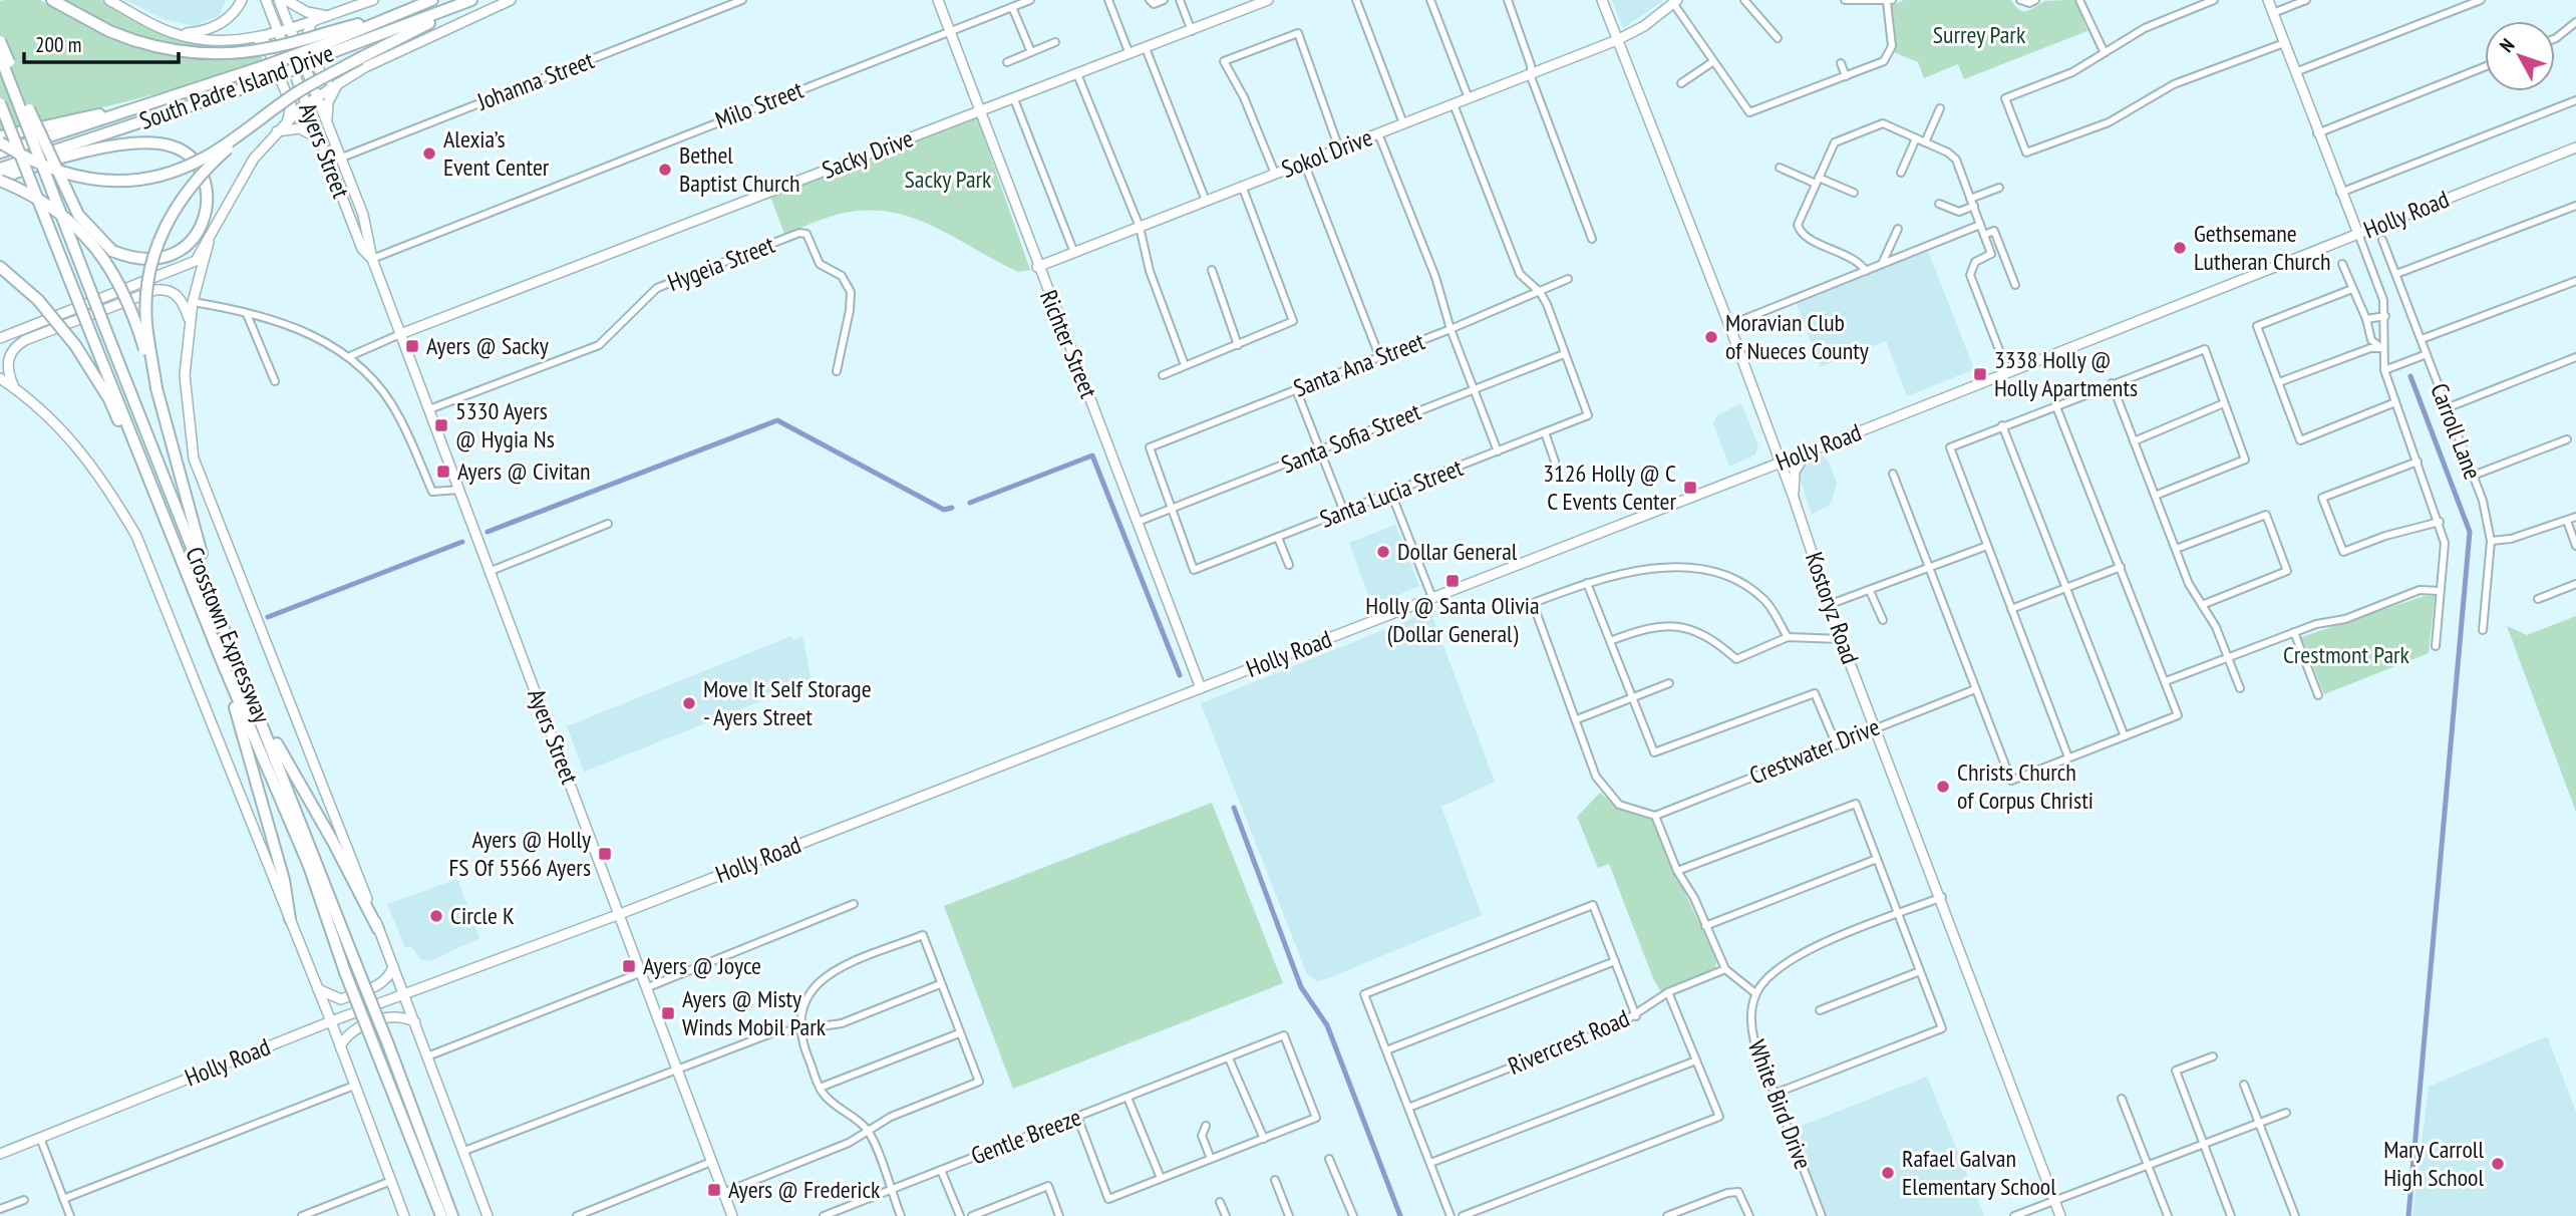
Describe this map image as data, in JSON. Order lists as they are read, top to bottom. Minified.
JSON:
{"streets":{"highway":["South Padre Island Drive","Crosstown Expressway"],"main road":["Ayers Street","Sokol Drive","Sacky Drive","Holly Road","Richter Street","Carroll Lane","Kostoryz Road"],"street":["Johanna Street","Milo Street","Hygeia Street","Santa Ana Street","Santa Sofia Street","Santa Lucia Street","Crestwater Drive","Rivercrest Road","White Bird Drive","Gentle Breeze"]},"crossings":[["Johanna Street","Ayers Street"],["Milo Street","Ayers Street"],["Milo Street","Richter Street"],["Ayers Street","Sacky Drive"],["Ayers Street","Holly Road"],["Ayers Street","Hygeia Street"],["Sokol Drive","Richter Street"],["Sokol Drive","Kostoryz Road"],["Sacky Drive","Richter Street"],["Holly Road","Richter Street"],["Holly Road","Carroll Lane"],["Holly Road","Kostoryz Road"],["Holly Road","Crosstown Expressway"],["Richter Street","Santa Sofia Street"],["Santa Ana Street","Santa Sofia Street"],["Santa Ana Street","Santa Lucia Street"],["Santa Sofia Street","Santa Lucia Street"],["Kostoryz Road","Crestwater Drive"]],"parks":["Surrey Park","Sacky Park","Crestmont Park"],"places":{"other":["Alexia’s Event Center","Bethel Baptist Church","Gethsemane Lutheran Church","Moravian Club of Nueces County","Dollar General","Move It Self Storage - Ayers Street","Christs Church of Corpus Christi","Circle K","Mary Carroll High School","Rafael Galvan Elementary School"],"transit":["Ayers @ Sacky","3338 Holly @ Holly Apartments","5330 Ayers @ Hygia Ns","Ayers @ Civitan","3126 Holly @ C C Events Center","Holly @ Santa Olivia (Dollar General)","Ayers @ Holly FS Of 5566 Ayers","Ayers @ Joyce","Ayers @ Misty Winds Mobil Park","Ayers @ Frederick"]},"scale_bar":"200 m","north":"top left"}
